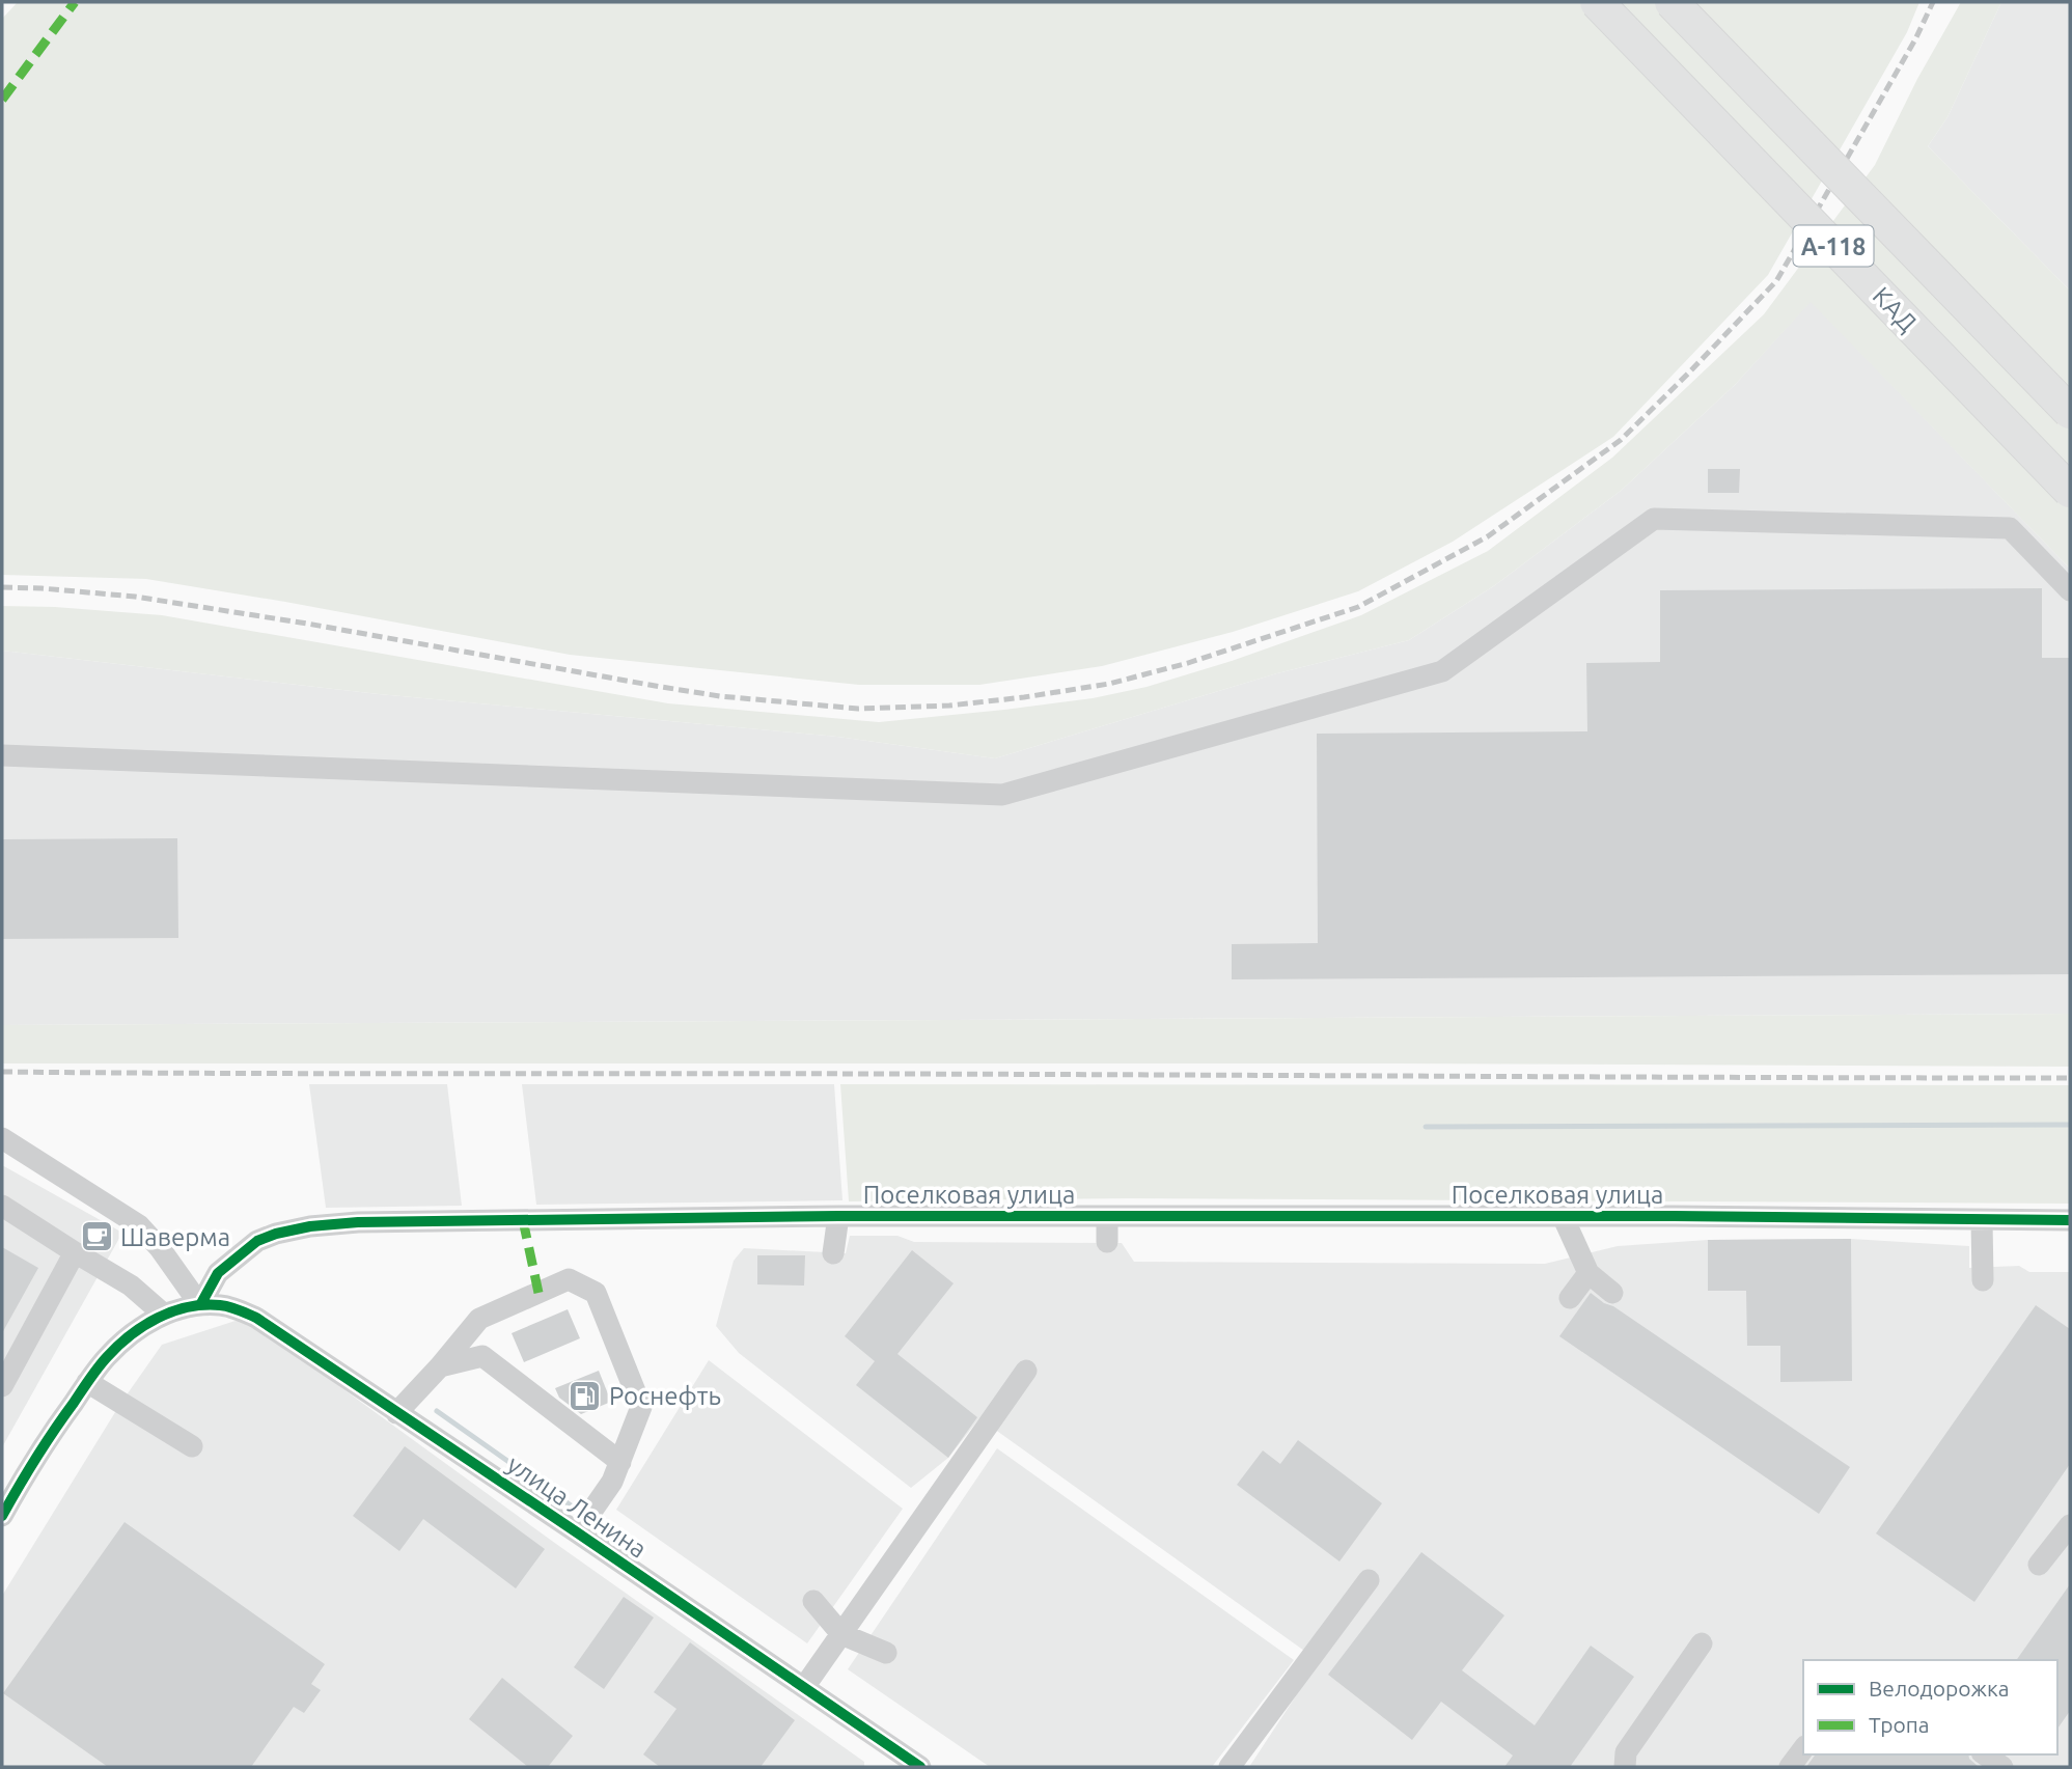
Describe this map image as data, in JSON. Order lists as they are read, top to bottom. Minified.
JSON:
{"streets":{"highway":["А-118","КАД"],"street":["Поселковая улица","улица Ленина"]},"crossings":[["Поселковая улица","улица Ленина"]],"places":{"cafe":["Шаверма"],"fuel station":["Роснефть"]},"legend":["Велодорожка","Тропа"]}
